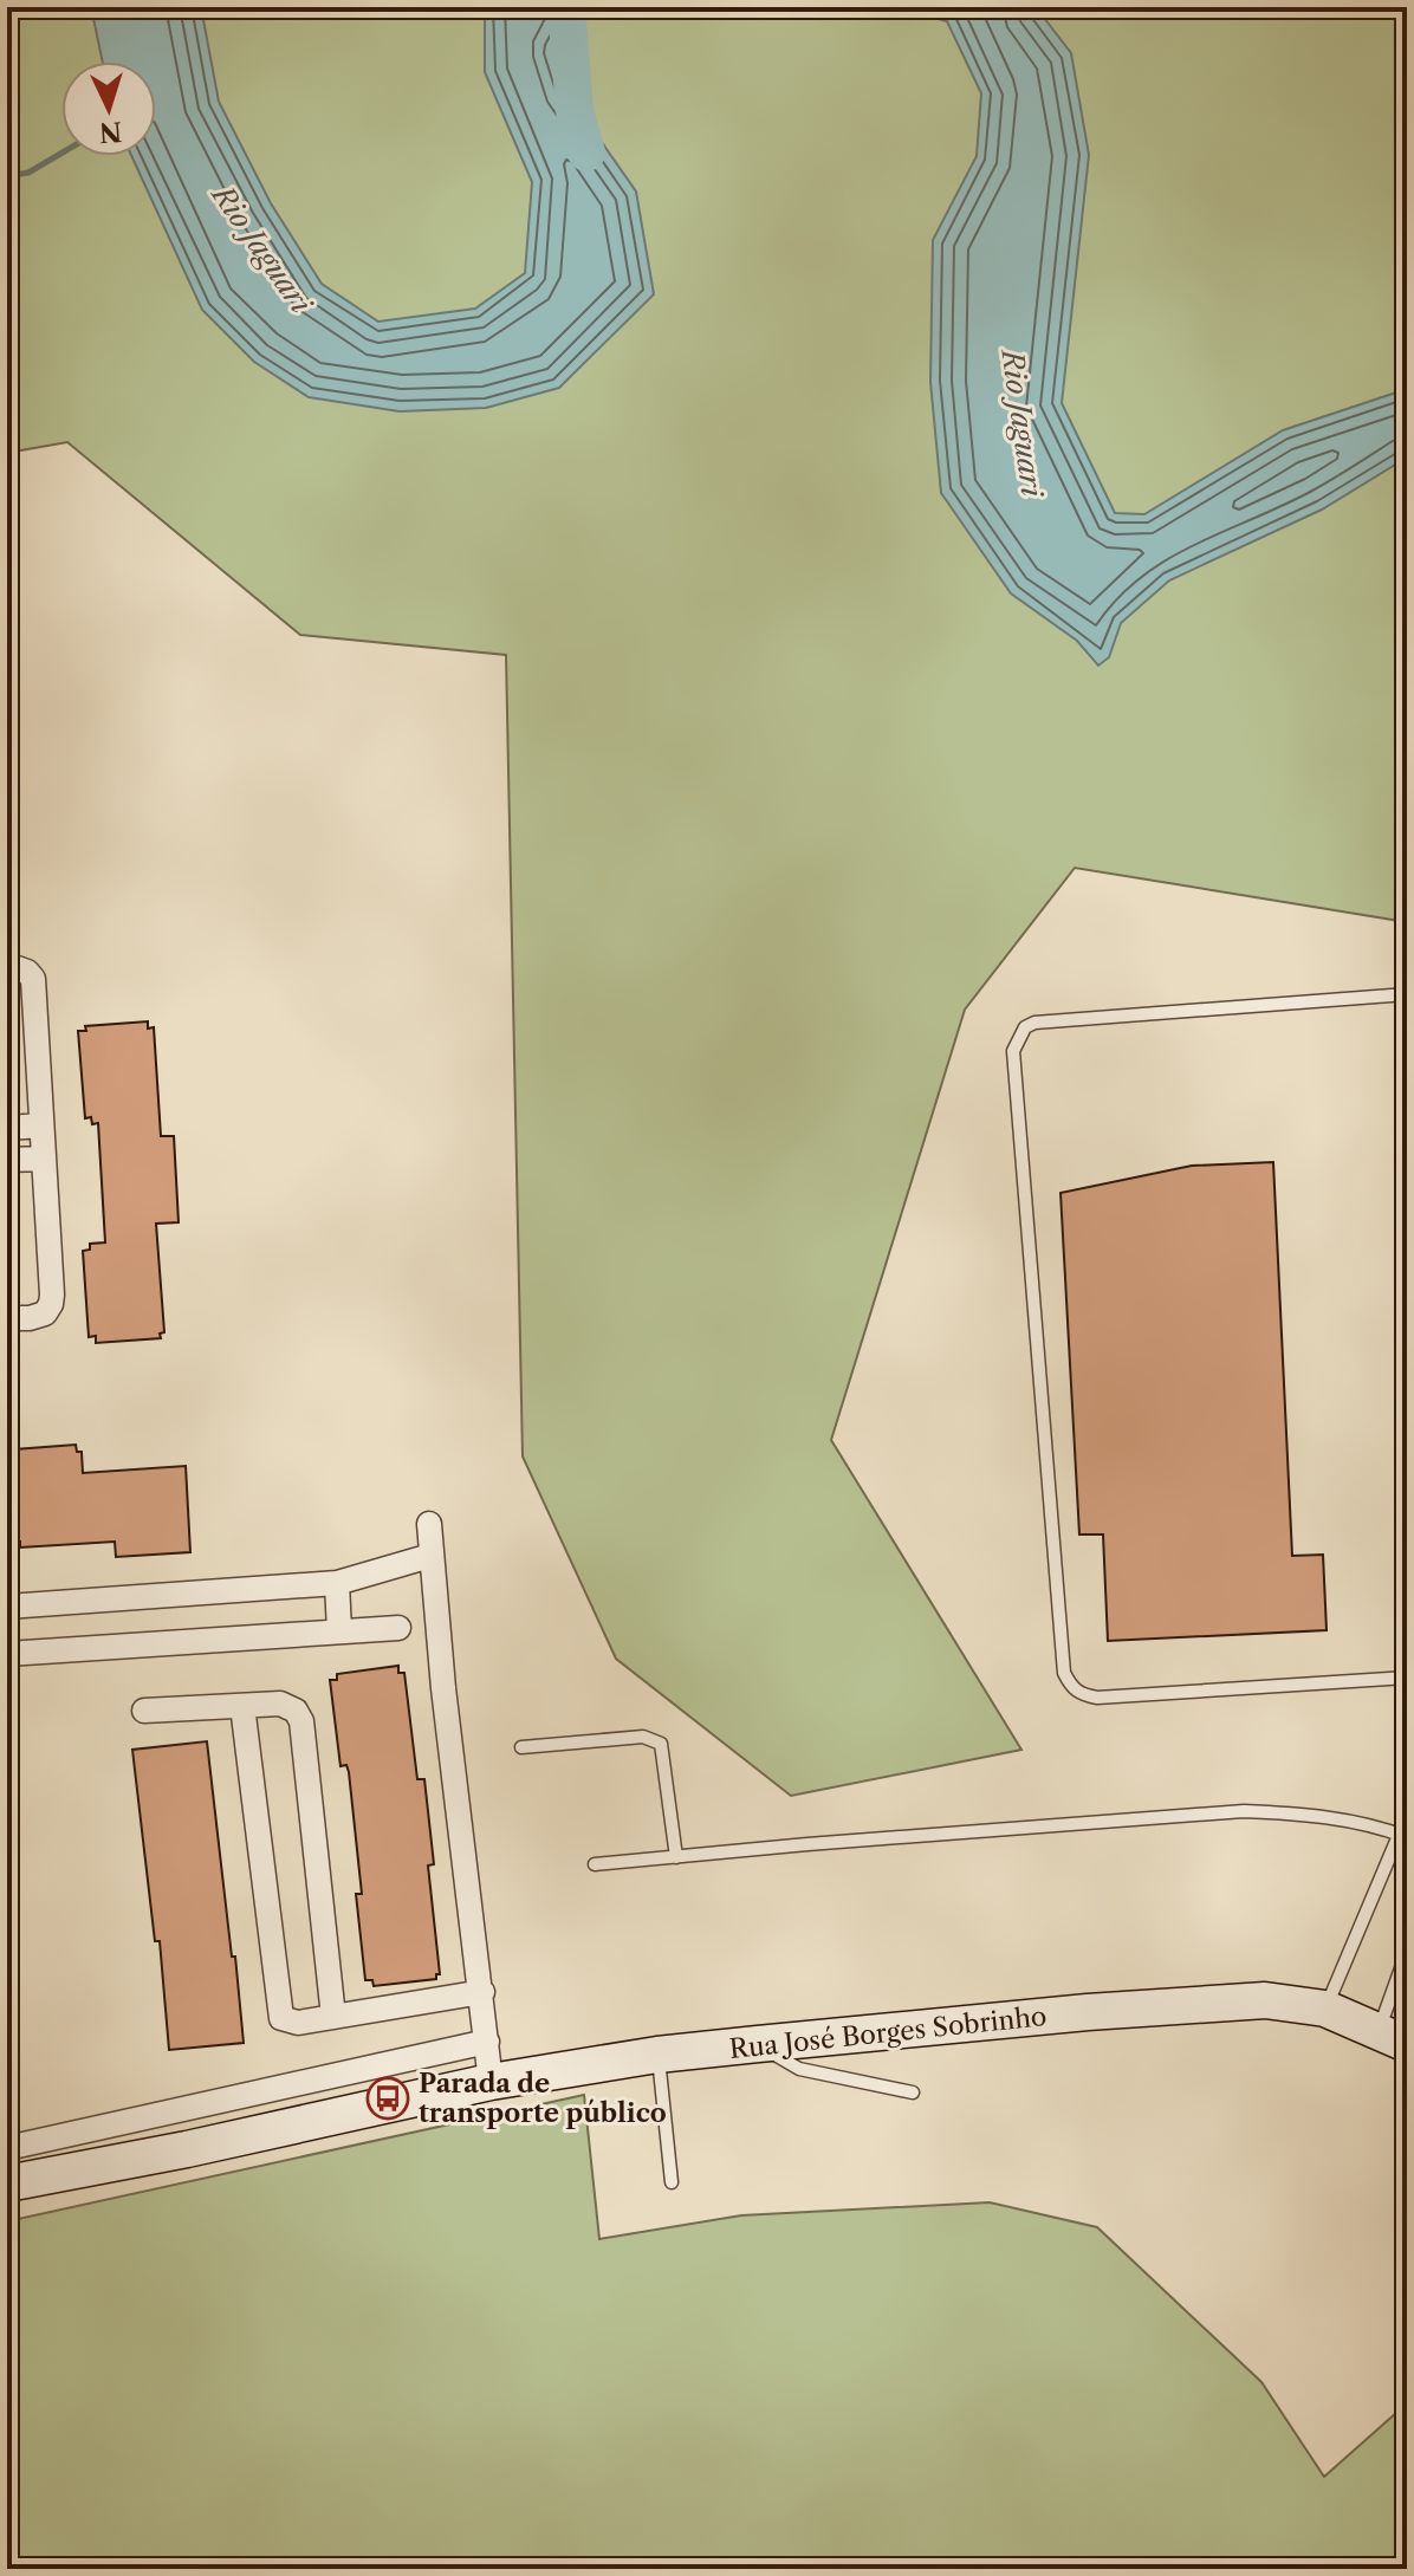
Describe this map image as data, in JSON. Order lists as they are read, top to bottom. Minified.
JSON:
{"streets":{"street":["Rua José Borges Sobrinho"]},"water":["Rio Jaguari"],"places":{"bus stop":["Parada de transporte público"]},"north":"bottom"}
